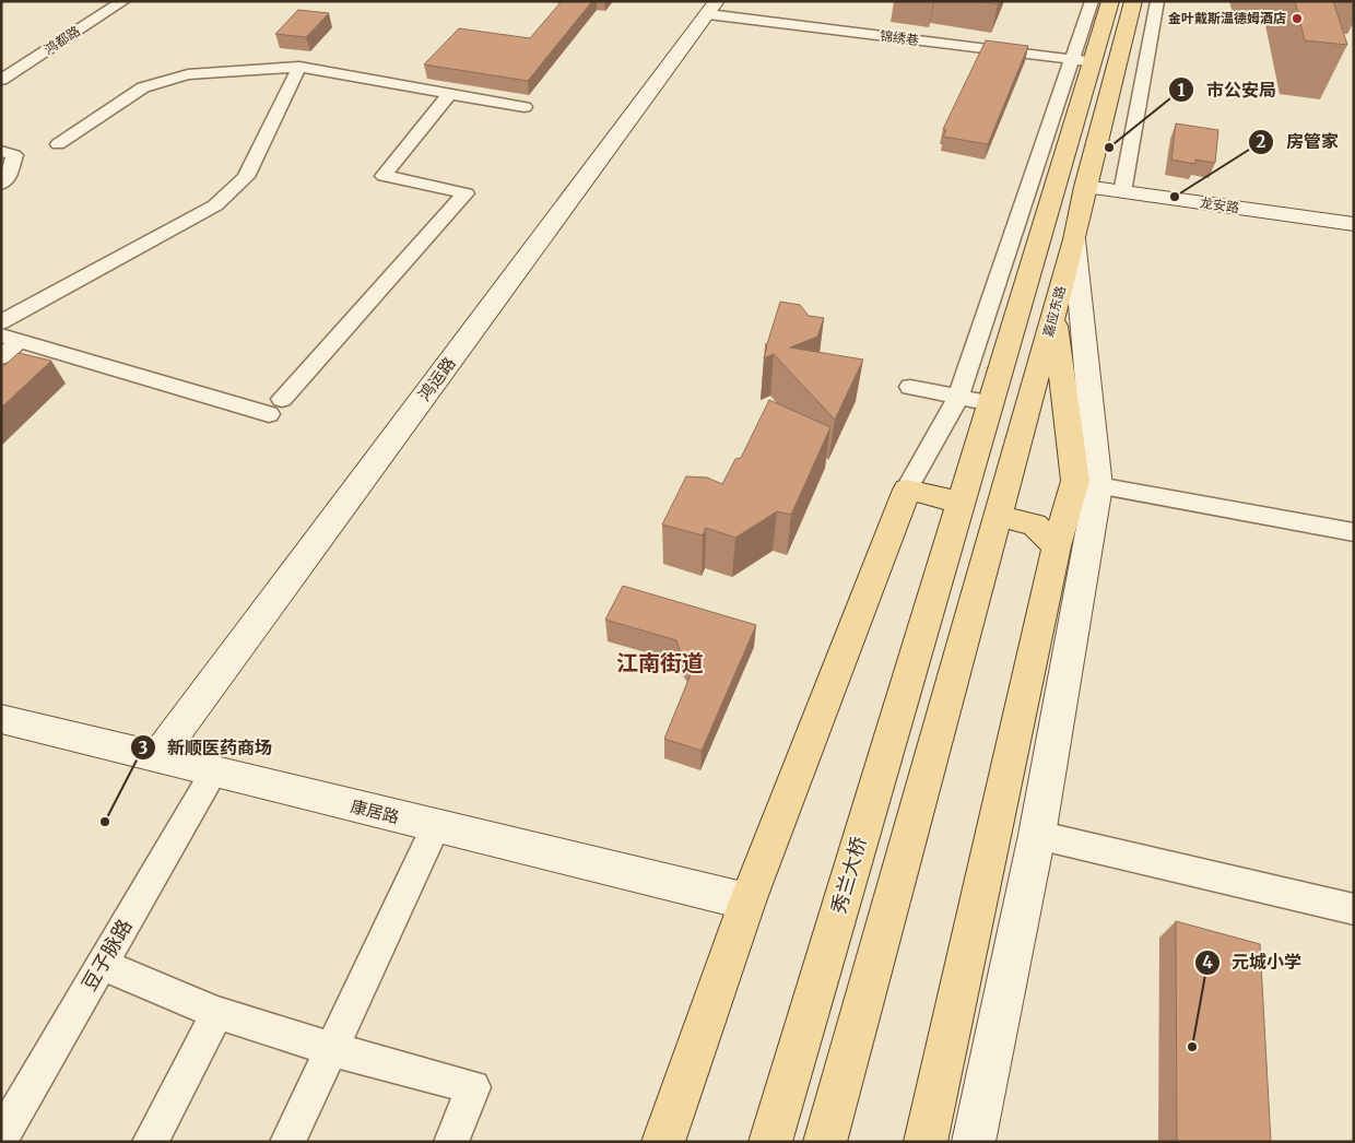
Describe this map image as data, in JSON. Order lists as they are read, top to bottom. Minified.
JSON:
{"streets":{"main road":["嘉应东路","秀兰大桥"],"street":["锦绣巷","鸿都路","龙安路","鸿运路","康居路","豆子脉路"]},"crossings":[["锦绣巷","鸿运路"],["龙安路","嘉应东路"],["鸿运路","康居路"],["康居路","豆子脉路"]],"districts":["江南街道"],"places":["金叶戴斯温德姆酒店","市公安局","房管家","新顺医药商场","元城小学"]}
